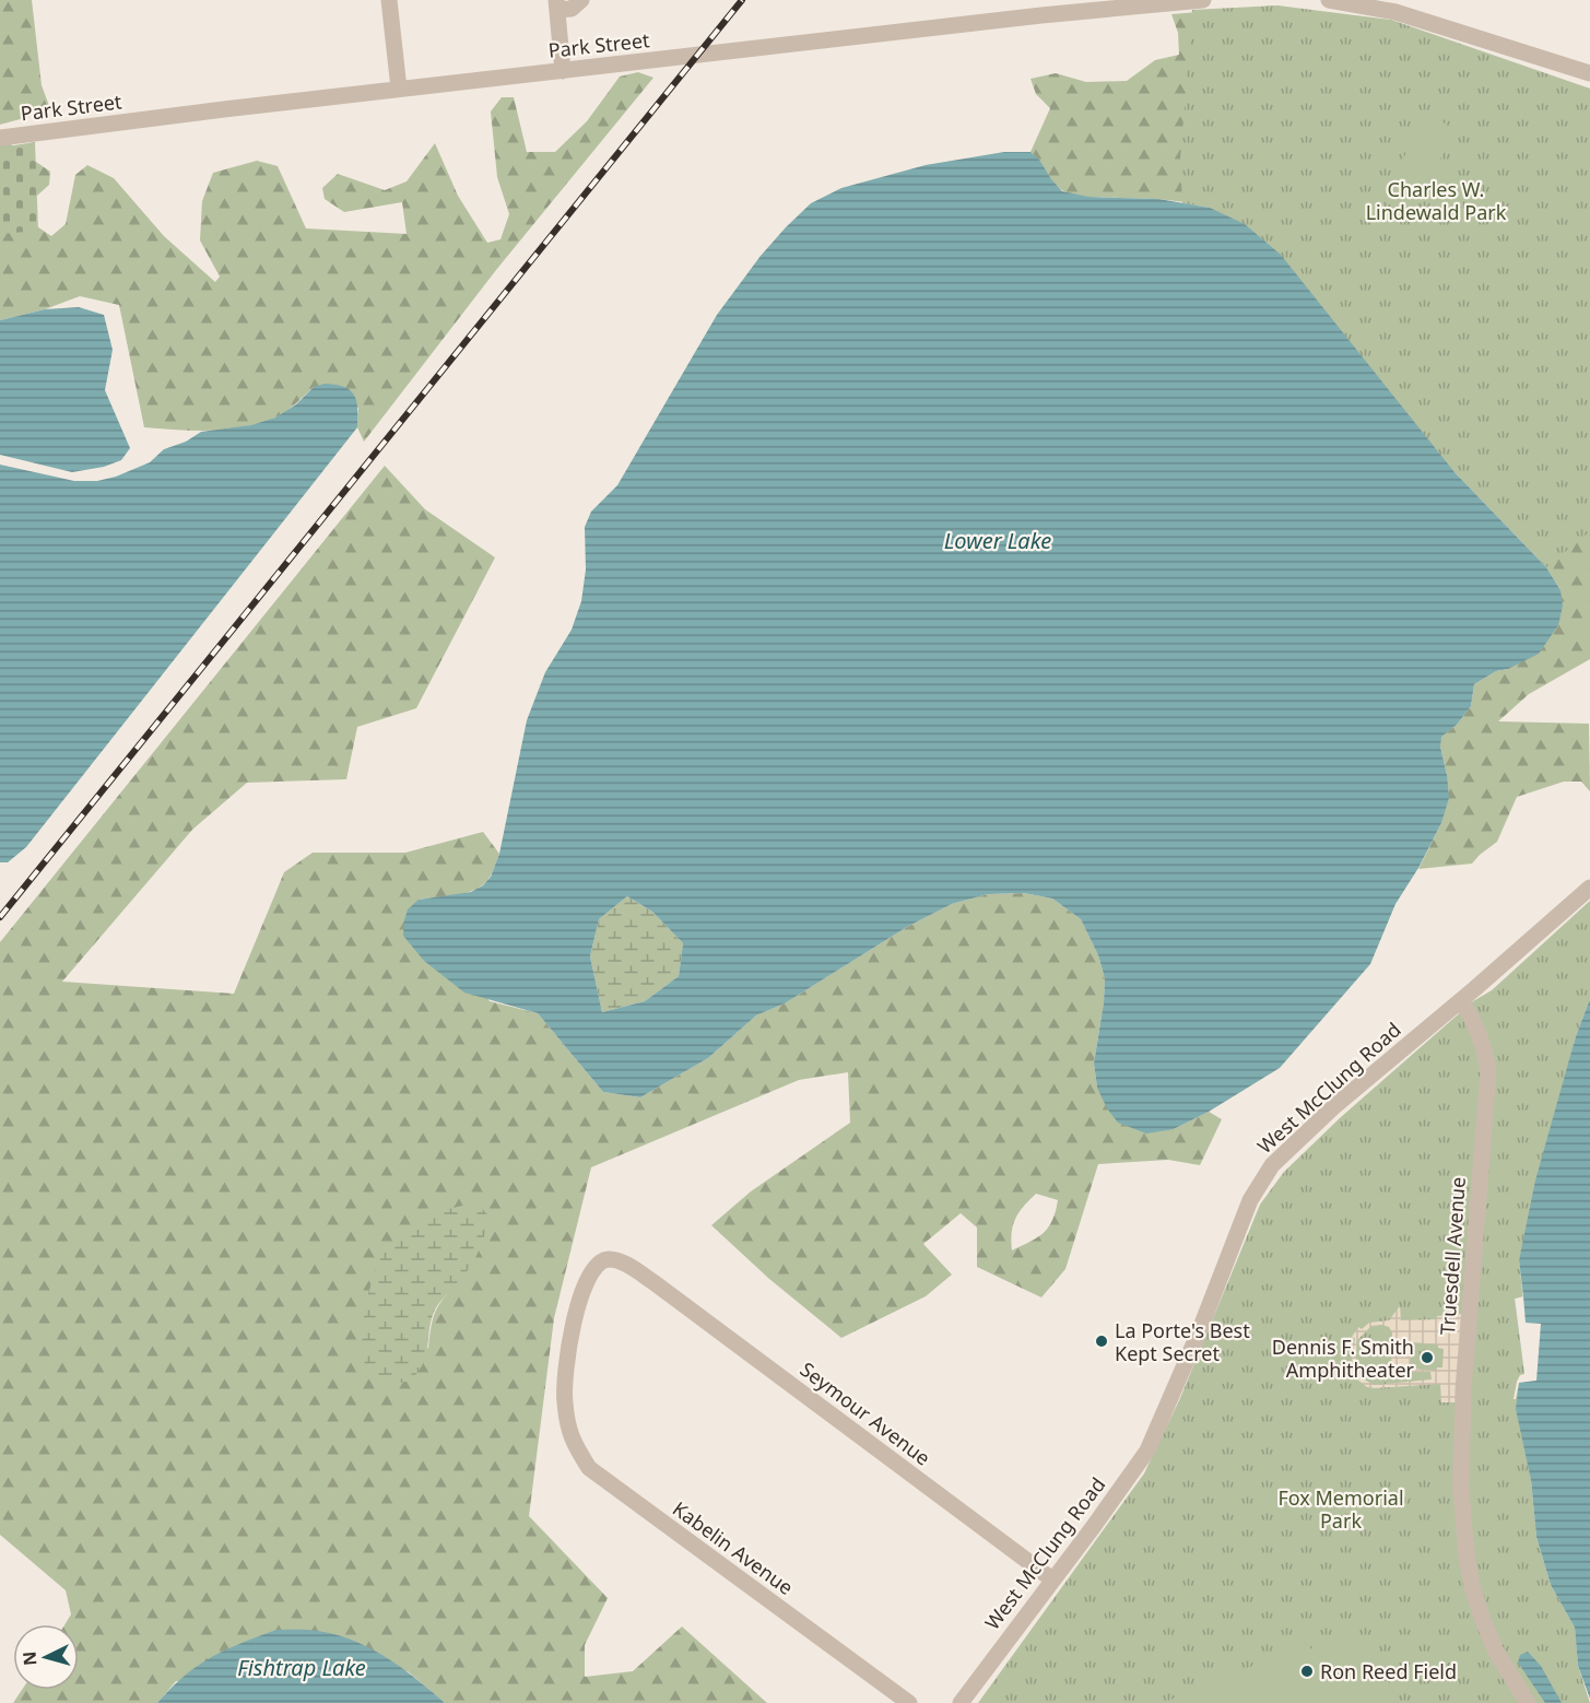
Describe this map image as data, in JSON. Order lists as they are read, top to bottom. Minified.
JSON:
{"streets":{"street":["Park Street","West McClung Road","Truesdell Avenue","Seymour Avenue","Kabelin Avenue"]},"crossings":[["West McClung Road","Truesdell Avenue"],["West McClung Road","Seymour Avenue"],["Seymour Avenue","Kabelin Avenue"]],"water":["Lower Lake","Fishtrap Lake"],"parks":["Charles W. Lindewald Park","Fox Memorial Park"],"places":["La Porte's Best Kept Secret","Dennis F. Smith Amphitheater","Ron Reed Field"],"north":"left"}
